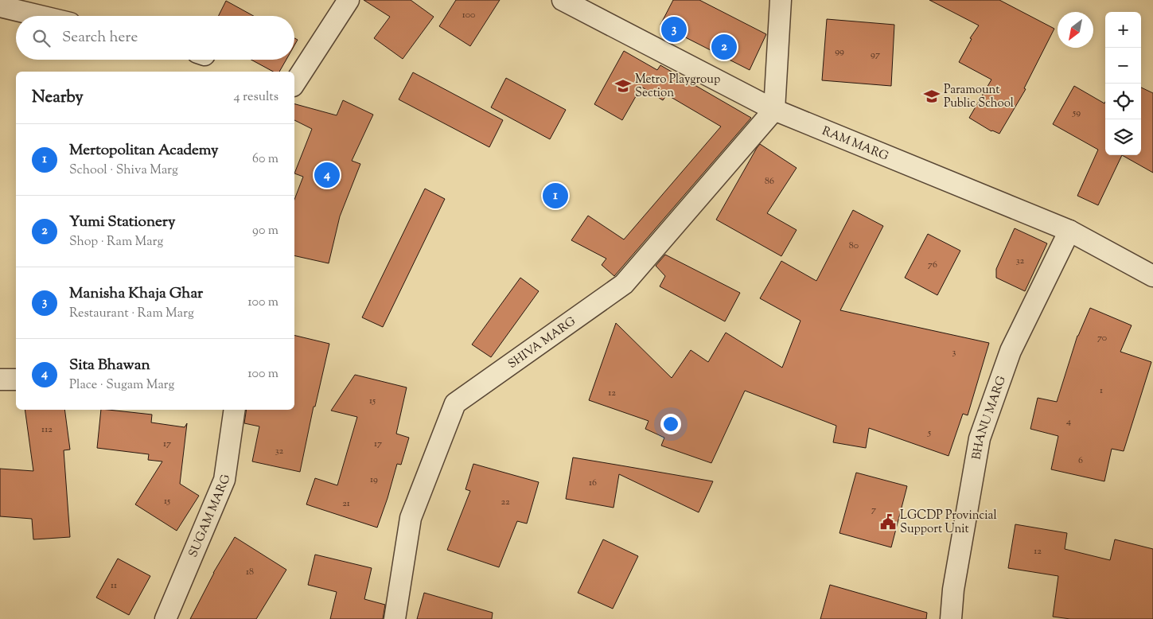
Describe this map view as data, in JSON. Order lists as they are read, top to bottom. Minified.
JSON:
{"streets":{"street":["RAM MARG","SHIVA MARG","BHANU MARG","SUGAM MARG"]},"crossings":[["RAM MARG","SHIVA MARG"],["RAM MARG","BHANU MARG"]],"places":{"school or university":["Metro Playgroup Section","Paramount Public School"],"public building":["LGCDP Provincial Support Unit"]},"house_numbers":["100","99","97","59","86","80","32","76","70","3","1","12","15","4","112","5","17","17","32","6","19","16","15","22","21","7","12","18","11"],"north":"bottom left","page":{"map_buttons":["+","−"],"pins":["3","2","4","1"],"search":"Search here","heading":["Nearby","4 results"],"list":[{"mark":"1","name":"Mertopolitan Academy","note":"School · Shiva Marg","value":"60 m"},{"mark":"2","name":"Yumi Stationery","note":"Shop · Ram Marg","value":"90 m"},{"mark":"3","name":"Manisha Khaja Ghar","note":"Restaurant · Ram Marg","value":"100 m"},{"mark":"4","name":"Sita Bhawan","note":"Place · Sugam Marg","value":"100 m"}]}}
